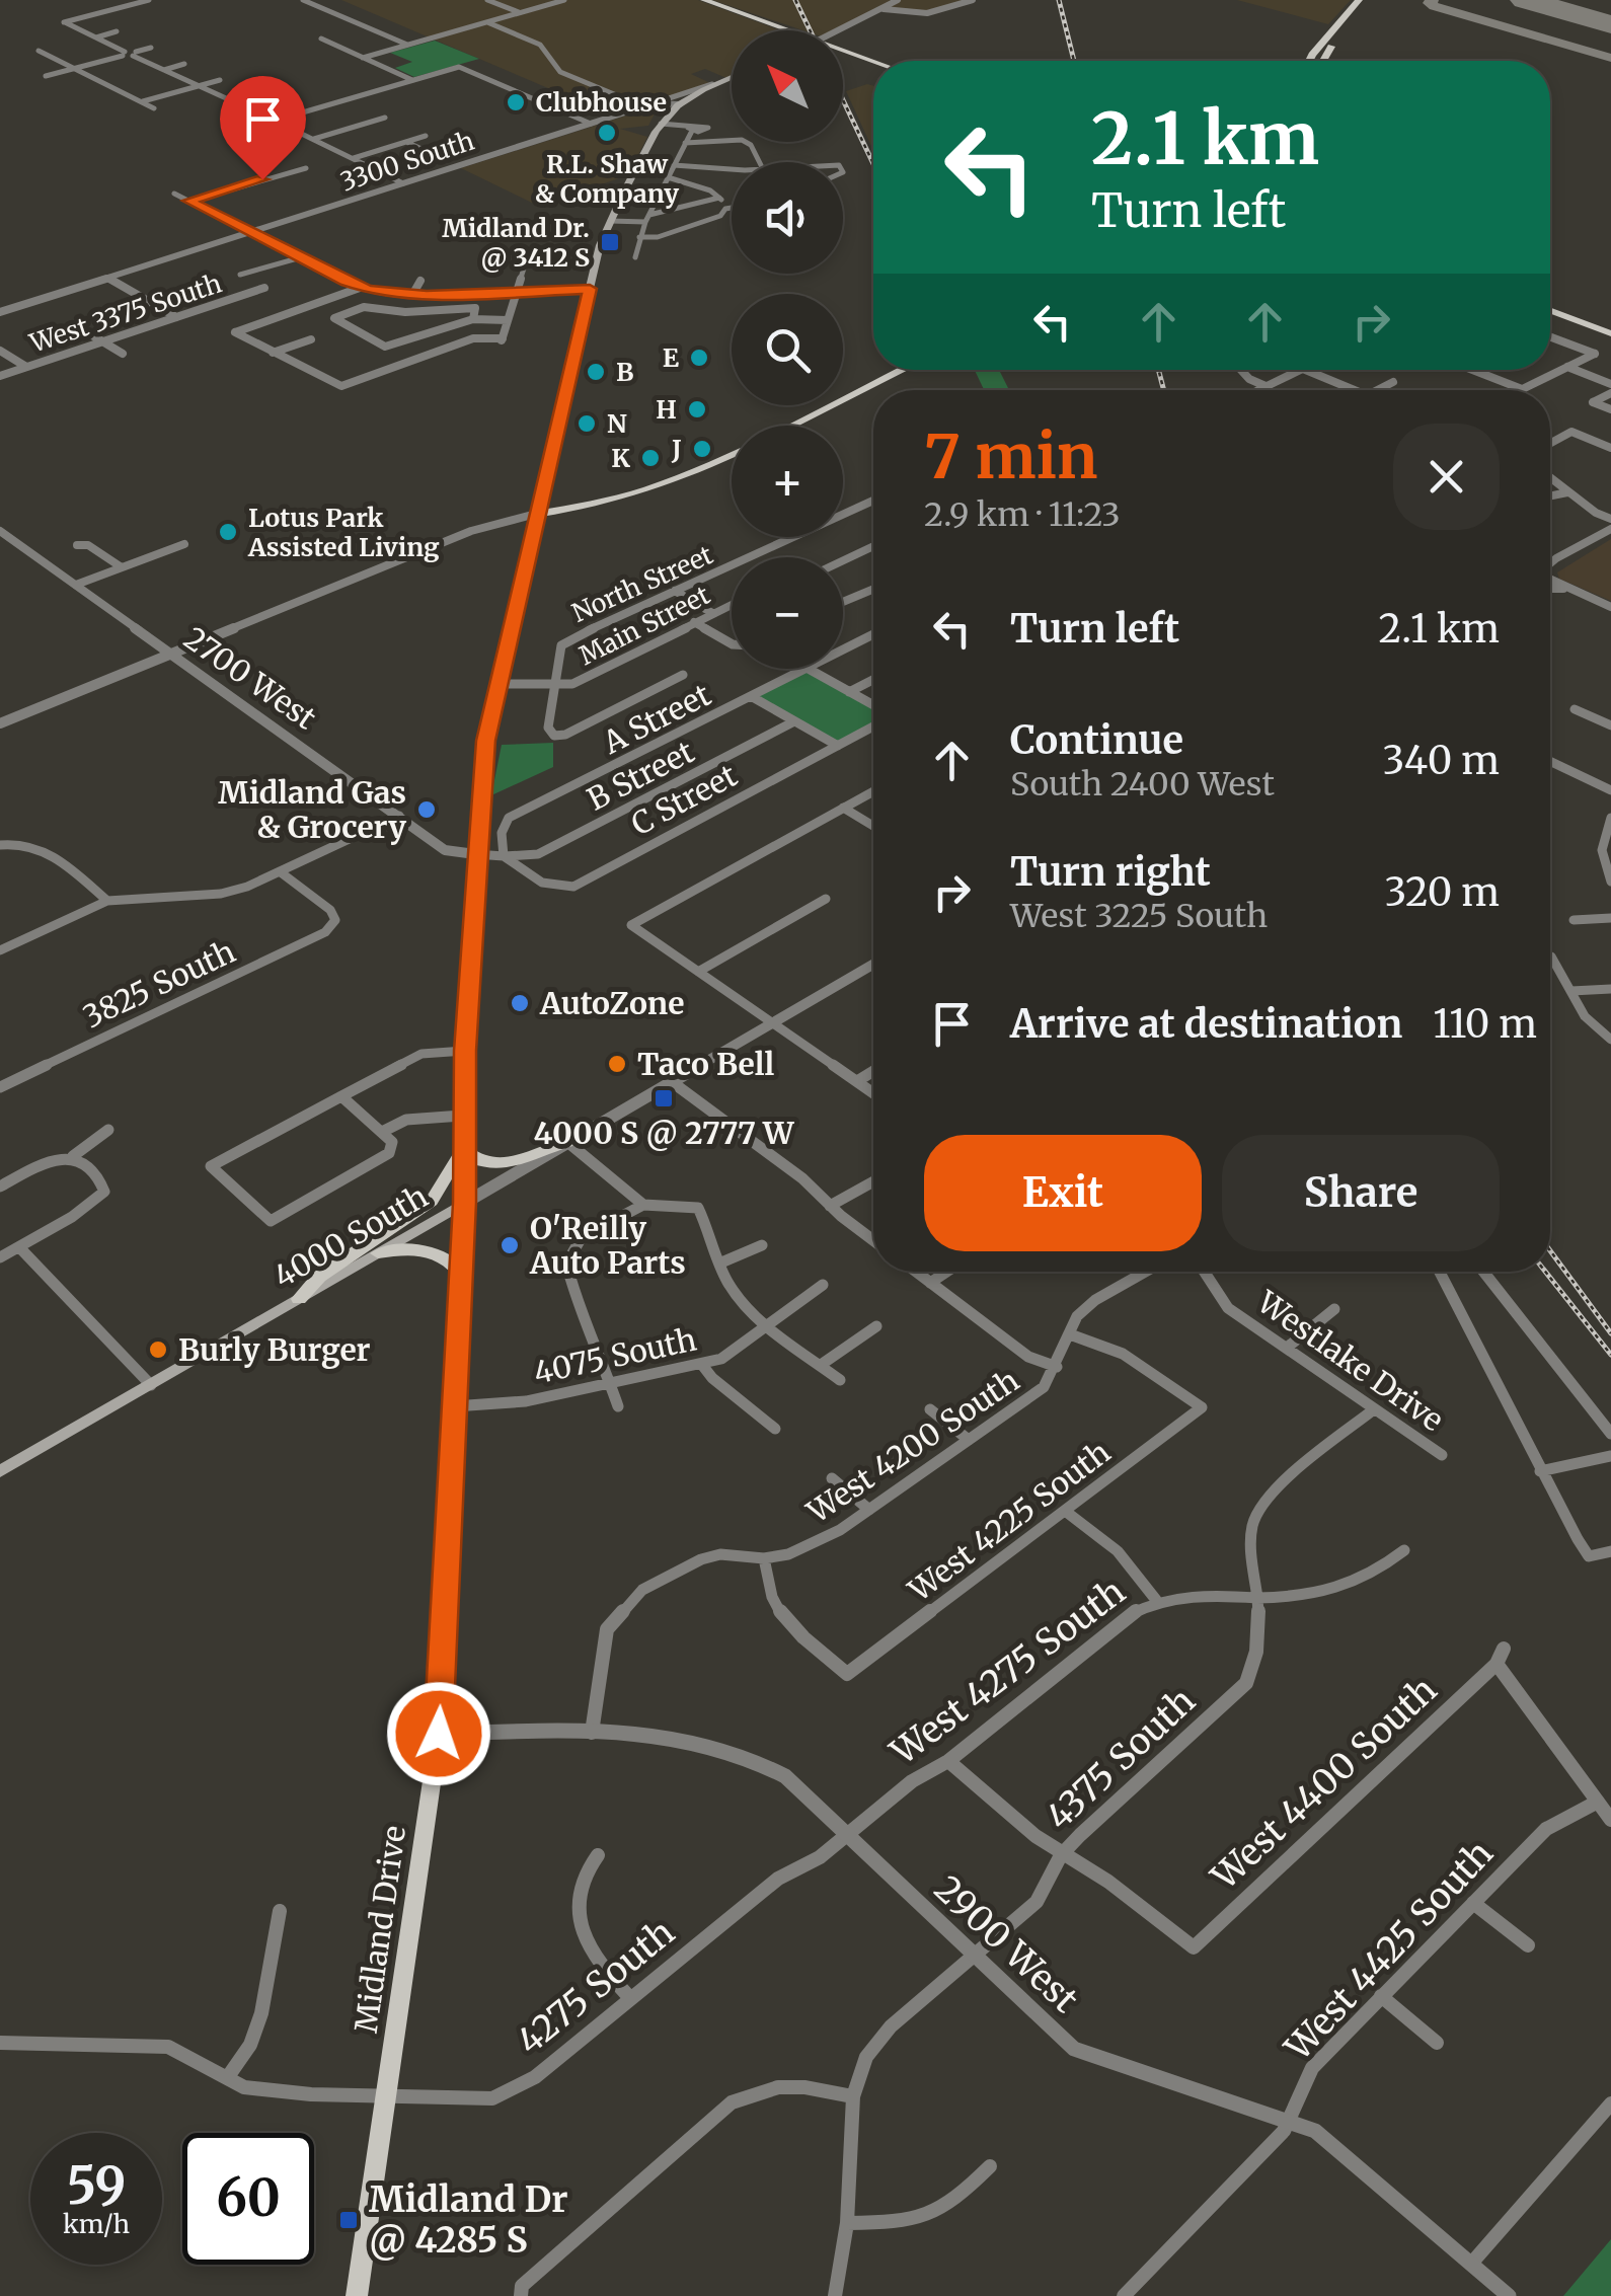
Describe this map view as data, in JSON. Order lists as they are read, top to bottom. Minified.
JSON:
{"streets":{"main road":["4000 South","Midland Drive"],"street":["3300 South","West 3375 South","North Street","Main Street","2700 West","A Street","B Street","C Street","3825 South","4075 South","Westlake Drive","West 4200 South","West 4225 South","West 4275 South","4375 South","West 4400 South","2900 West","West 4425 South","4275 South"]},"crossings":[["3300 South","Midland Drive"],["North Street","Main Street"],["Main Street","Midland Drive"],["2700 West","Midland Drive"],["A Street","B Street"],["A Street","C Street"],["B Street","C Street"],["4000 South","Midland Drive"],["4075 South","Midland Drive"],["West 4200 South","West 4225 South"],["West 4200 South","2900 West"],["West 4275 South","4375 South"],["West 4275 South","2900 West"],["West 4275 South","4275 South"],["4375 South","West 4400 South"],["4375 South","2900 West"],["Midland Drive","2900 West"],["Midland Drive","4275 South"],["2900 West","West 4425 South"]],"places":{"other":["Clubhouse","R.L. Shaw & Company","E","B","H","N","J","K","Lotus Park Assisted Living","Midland Gas & Grocery","AutoZone","Taco Bell","O'Reilly Auto Parts","Burly Burger"],"transit":["Midland Dr. @ 3412 S","4000 S @ 2777 W","Midland Dr @ 4285 S"]},"north":"top left","page":{"map_buttons":["+","−"],"turn":["2.1 km","Turn left"],"heading":["7 min","2.9 km · 11:23"],"list":[{"name":"Turn left","value":"2.1 km"},{"name":"Continue","note":"South 2400 West","value":"340 m"},{"name":"Turn right","note":"West 3225 South","value":"320 m"},{"name":"Arrive at destination","value":"110 m"}],"buttons":["Exit","Share"],"speed":"59 km/h","limit":"60"}}
